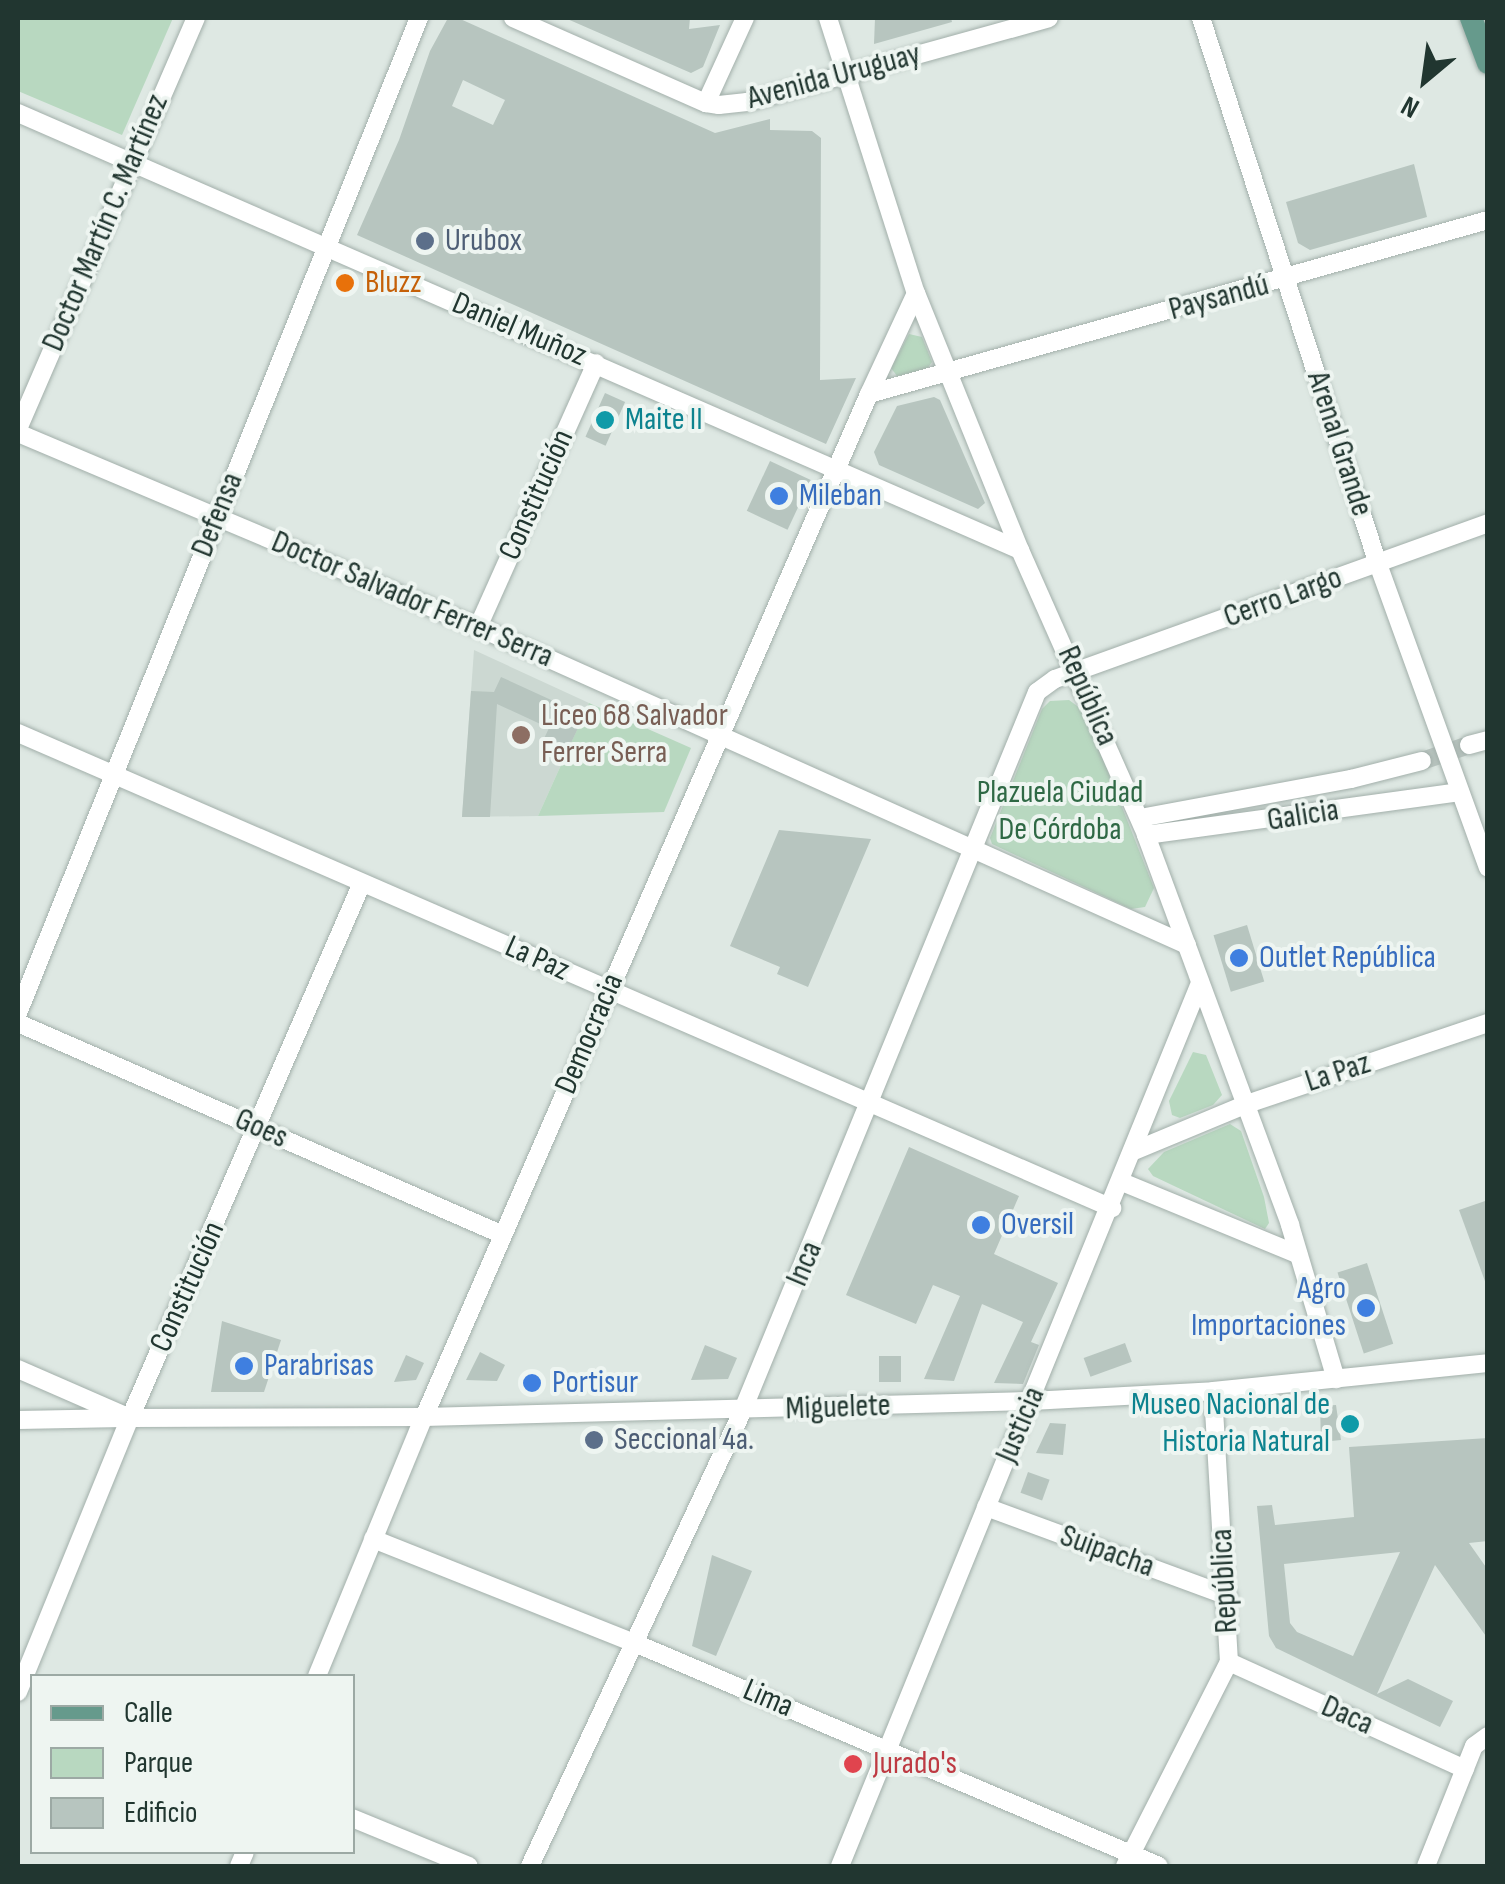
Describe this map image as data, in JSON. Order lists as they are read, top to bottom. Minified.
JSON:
{"streets":{"street":["Avenida Uruguay","Doctor Martín C. Martínez","Paysandú","Daniel Muñoz","Arenal Grande","Constitución","Defensa","Cerro Largo","Doctor Salvador Ferrer Serra","República","Galicia","La Paz","Democracia","Goes","Inca","Miguelete","Justicia","Suipacha","Lima","Daca"]},"crossings":[["Avenida Uruguay","República"],["Doctor Martín C. Martínez","Daniel Muñoz"],["Doctor Martín C. Martínez","Doctor Salvador Ferrer Serra"],["Paysandú","Arenal Grande"],["Paysandú","República"],["Daniel Muñoz","Constitución"],["Daniel Muñoz","Defensa"],["Daniel Muñoz","República"],["Daniel Muñoz","Democracia"],["Arenal Grande","Cerro Largo"],["Arenal Grande","Galicia"],["Constitución","Doctor Salvador Ferrer Serra"],["Constitución","La Paz"],["Constitución","Goes"],["Constitución","Miguelete"],["Defensa","Doctor Salvador Ferrer Serra"],["Defensa","La Paz"],["Cerro Largo","República"],["Cerro Largo","Inca"],["Doctor Salvador Ferrer Serra","República"],["Doctor Salvador Ferrer Serra","Democracia"],["Doctor Salvador Ferrer Serra","Inca"],["República","Galicia"],["República","La Paz"],["República","Democracia"],["República","Inca"],["República","Miguelete"],["República","Justicia"],["República","Suipacha"],["República","Lima"],["República","Daca"],["La Paz","Democracia"],["La Paz","Inca"],["La Paz","Justicia"],["Democracia","Goes"],["Democracia","Miguelete"],["Democracia","Lima"],["Inca","Miguelete"],["Inca","Lima"],["Miguelete","Justicia"],["Justicia","Suipacha"],["Justicia","Lima"]],"parks":["Plazuela Ciudad De Córdoba"],"places":["Urubox","Bluzz","Maite II","Mileban","Liceo 68 Salvador Ferrer Serra","Outlet República","Oversil","Agro Importaciones","Parabrisas","Portisur","Museo Nacional de Historia Natural","Seccional 4a.","Jurado's"],"legend":["Calle","Parque","Edificio"],"north":"bottom left"}
